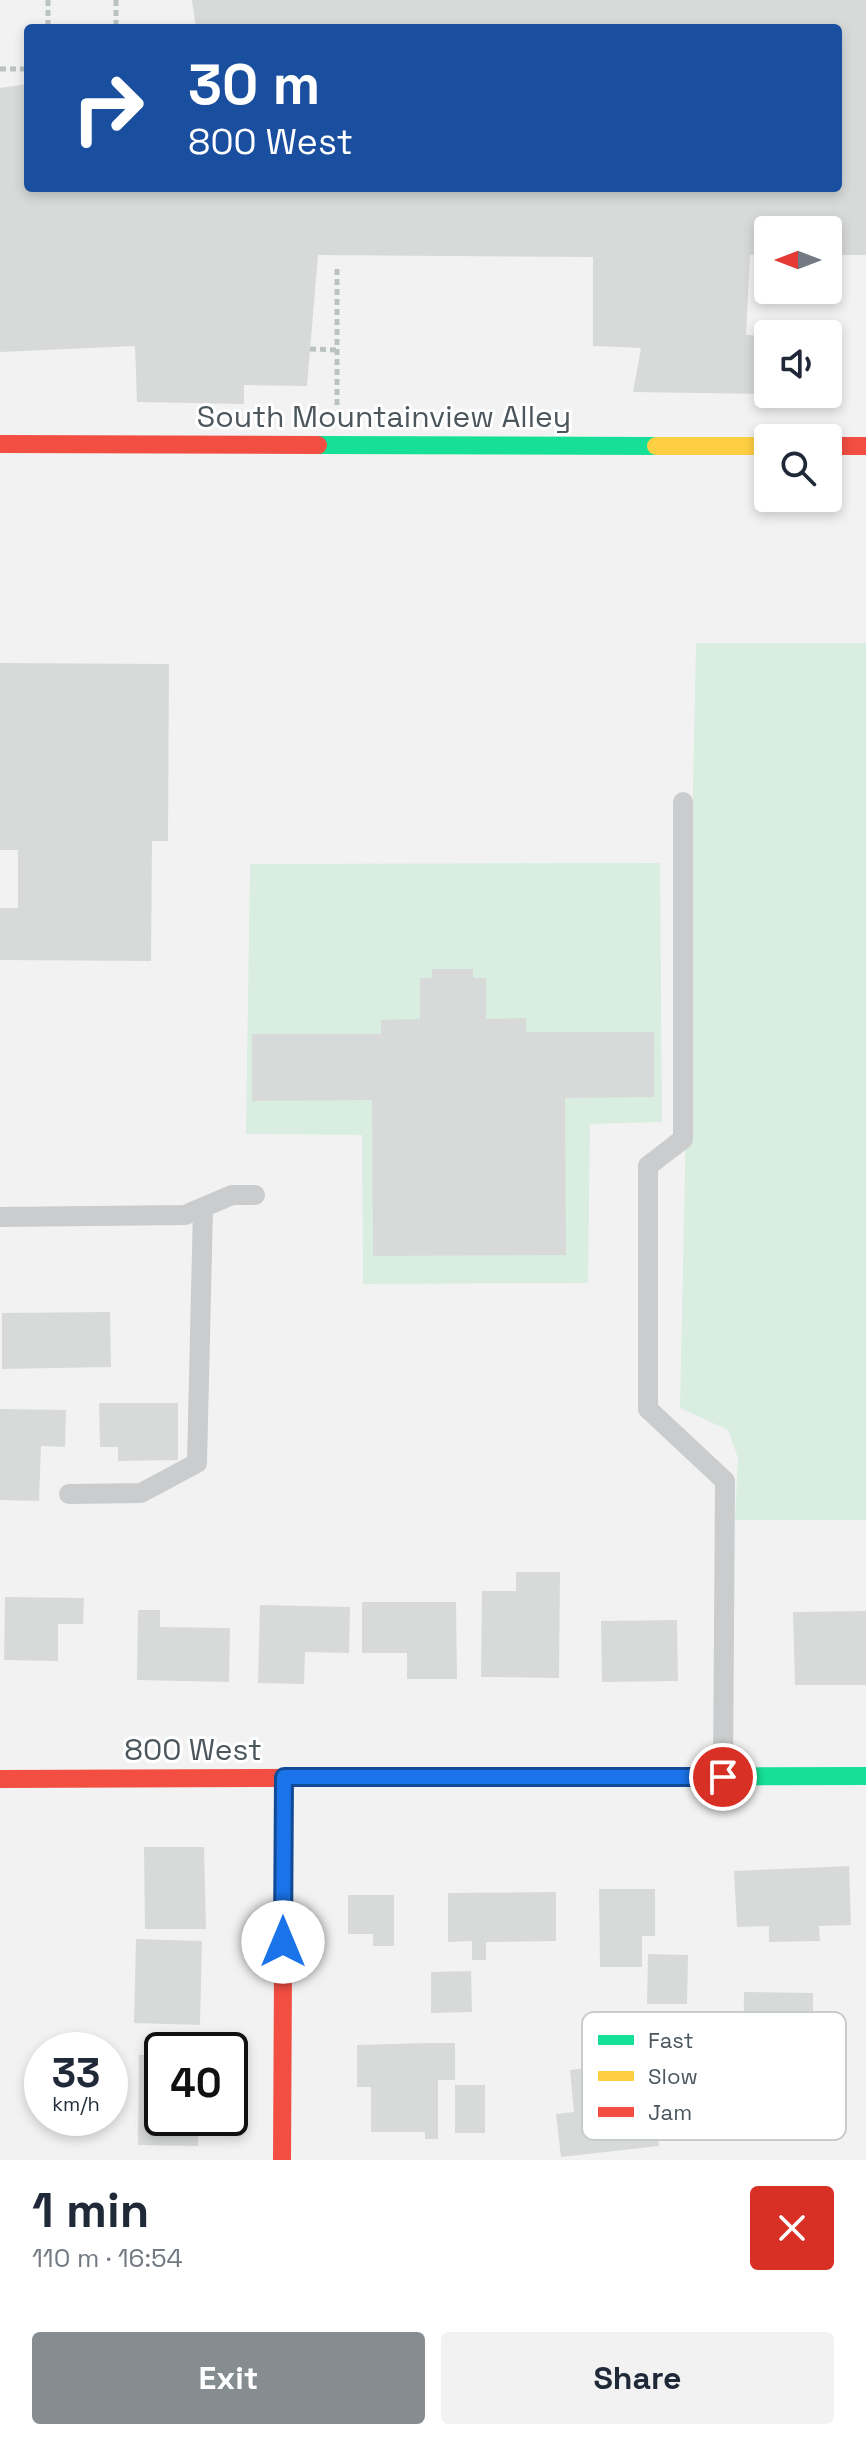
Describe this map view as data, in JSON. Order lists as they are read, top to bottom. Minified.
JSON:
{"streets":{"street":["South Mountainview Alley","800 West"]},"legend":["Fast","Slow","Jam"],"north":"left","page":{"turn":["30 m","800 West"],"speed":"33 km/h","limit":"40","heading":["1 min","110 m · 16:54"],"buttons":["Exit","Share"]}}
